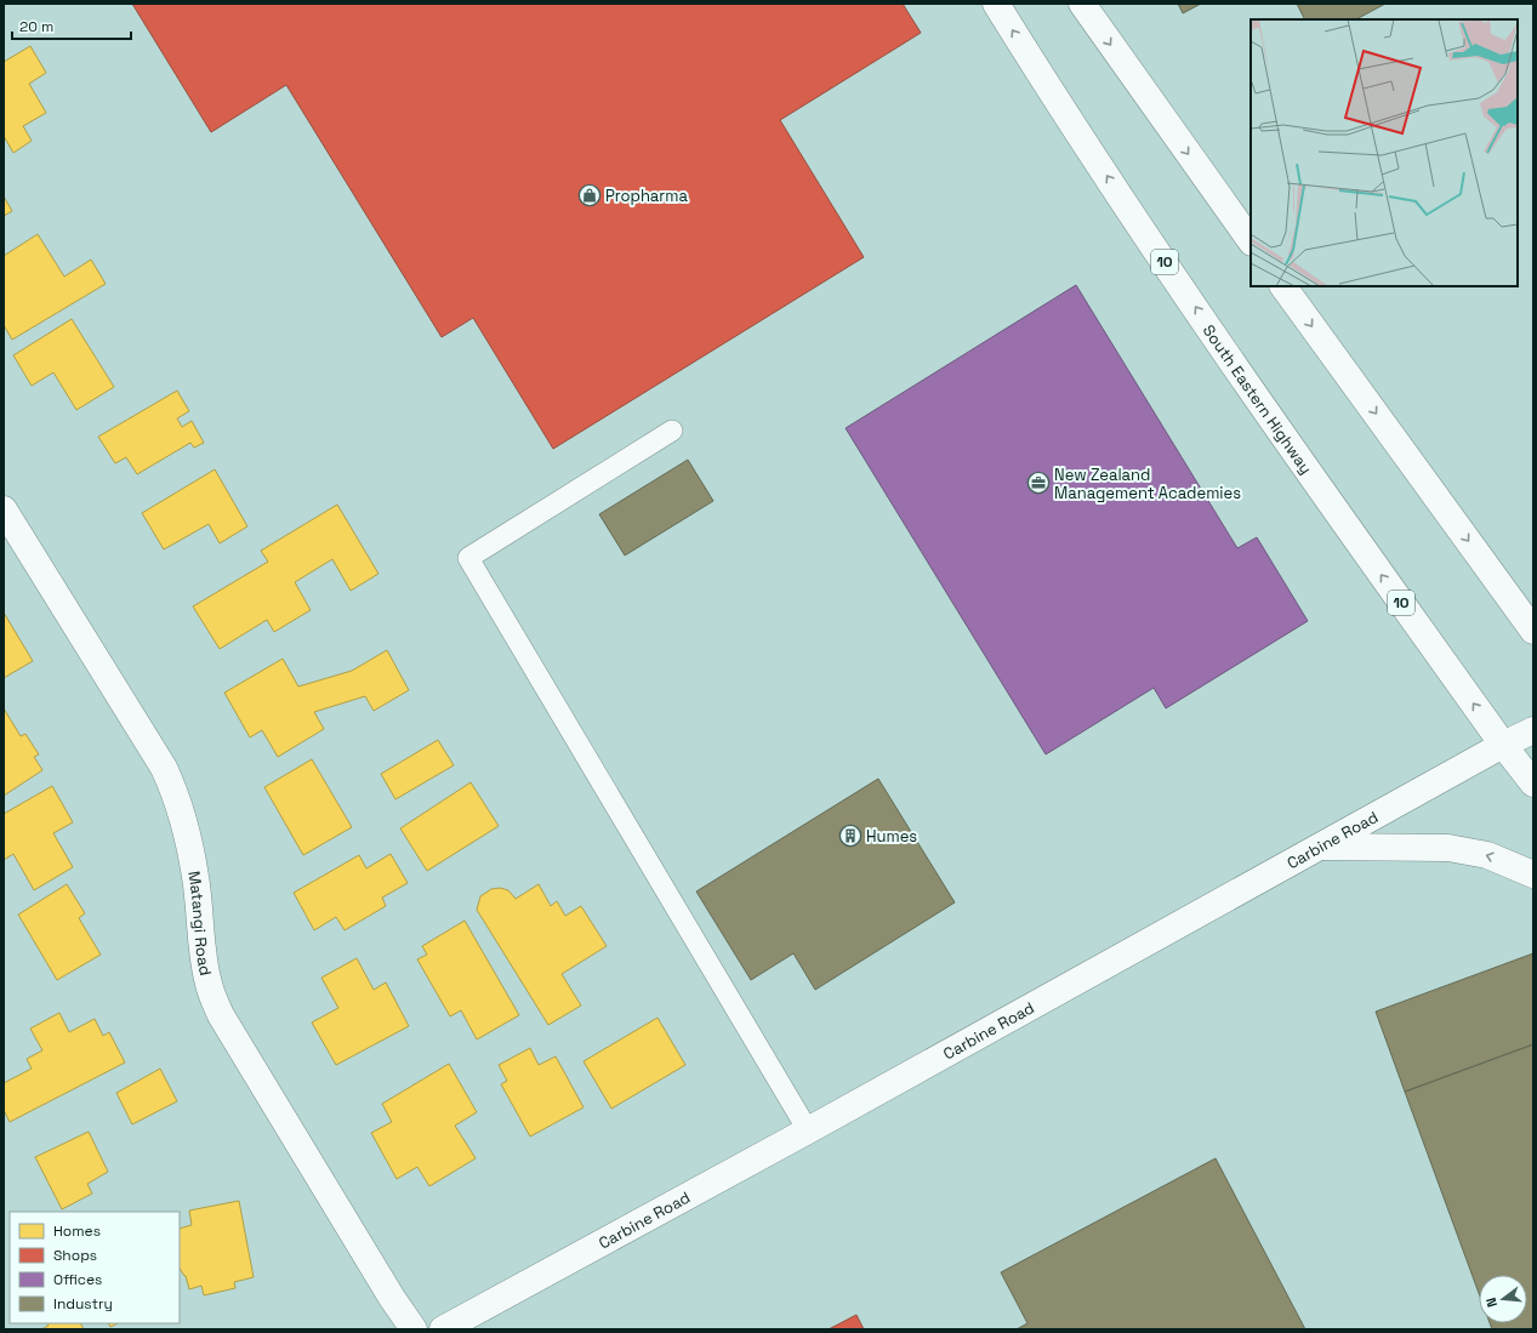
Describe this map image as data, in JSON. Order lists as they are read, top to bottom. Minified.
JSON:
{"streets":{"main road":["10","South Eastern Highway","Carbine Road","Matangi Road"]},"crossings":[["South Eastern Highway","Carbine Road"]],"places":{"shop":["Propharma"],"office":["New Zealand Management Academies"],"building":["Humes"]},"legend":["Homes","Shops","Offices","Industry"],"scale_bar":"20 m","north":"left"}
